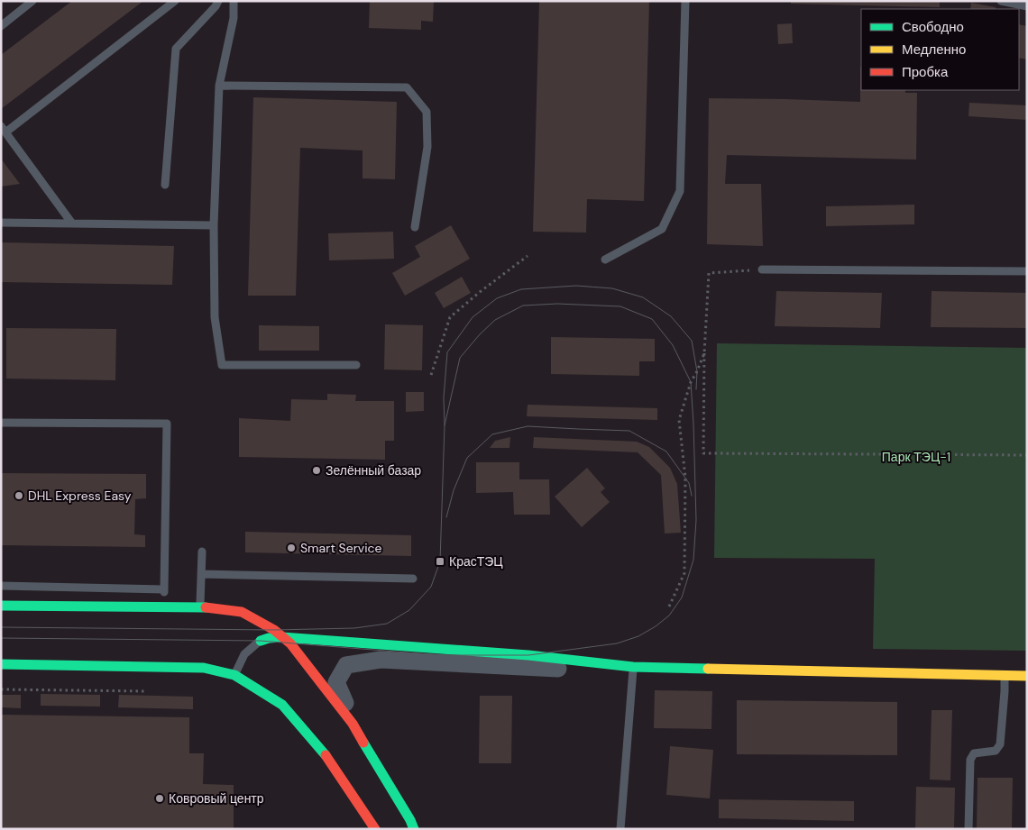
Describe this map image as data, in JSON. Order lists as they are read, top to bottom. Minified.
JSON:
{"parks":["Парк ТЭЦ-1"],"places":{"other":["Зелённый базар","DHL Express Easy","Smart Service","Ковровый центр"],"transit":["КрасТЭЦ"]},"legend":["Свободно","Медленно","Пробка"]}
